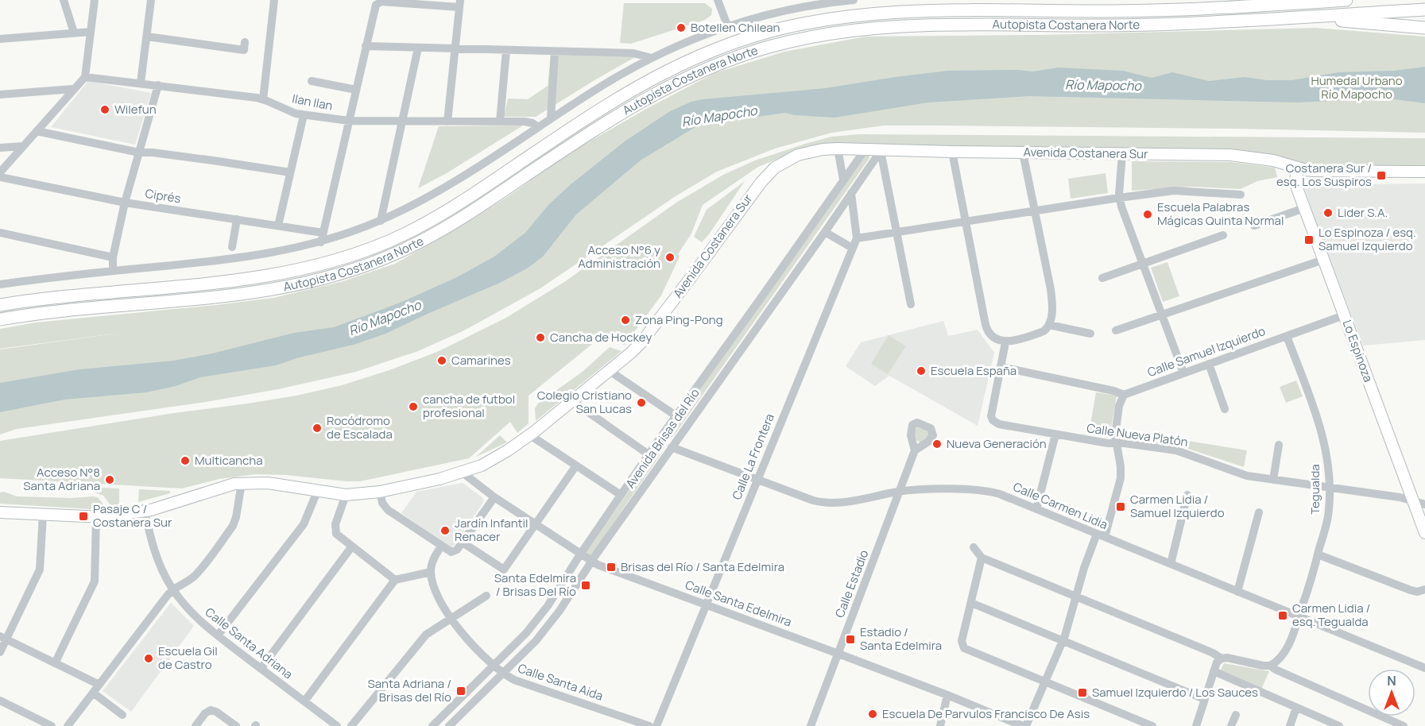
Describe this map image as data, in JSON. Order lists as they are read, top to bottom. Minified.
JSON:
{"streets":{"highway":["Autopista Costanera Norte"],"main road":["Avenida Costanera Sur","Lo Espinoza"],"street":["Ilan Ilan","Ciprés","Calle Samuel Izquierdo","Calle Nueva Platón","Avenida Brisas del Río","Calle La Frontera","Tegualda","Calle Carmen Lidia","Calle Estadio","Calle Santa Edelmira","Calle Santa Adriana","Calle Santa Aida"]},"crossings":[["Avenida Costanera Sur","Lo Espinoza"],["Avenida Costanera Sur","Avenida Brisas del Río"],["Avenida Costanera Sur","Calle Santa Edelmira"],["Avenida Costanera Sur","Calle Santa Adriana"],["Lo Espinoza","Calle Samuel Izquierdo"],["Lo Espinoza","Calle Nueva Platón"],["Calle Samuel Izquierdo","Tegualda"],["Calle Nueva Platón","Tegualda"],["Avenida Brisas del Río","Calle Carmen Lidia"],["Avenida Brisas del Río","Calle Santa Edelmira"],["Avenida Brisas del Río","Calle Santa Aida"],["Calle La Frontera","Calle Carmen Lidia"],["Calle La Frontera","Calle Santa Edelmira"],["Tegualda","Calle Carmen Lidia"],["Calle Carmen Lidia","Calle Estadio"],["Calle Estadio","Calle Santa Edelmira"]],"water":["Río Mapocho"],"parks":["Humedal Urbano Río Mapocho"],"places":{"other":["Botellen Chilean","Wilefun","Lider S.A.","Escuela Palabras Mágicas Quinta Normal","Acceso N°6 y Administración","Zona Ping-Pong","Cancha de Hockey","Camarines","Escuela España","Colegio Cristiano San Lucas","cancha de futbol profesional","Rocódromo de Escalada","Nueva Generación","Multicancha","Acceso N°8 Santa Adriana","Jardín Infantil Renacer","Escuela Gil de Castro","Escuela De Parvulos Francisco De Asis"],"transit":["Costanera Sur / esq. Los Suspiros","Lo Espinoza / esq. Samuel Izquierdo","Carmen Lidia / Samuel Izquierdo","Pasaje C / Costanera Sur","Brisas del Río / Santa Edelmira","Santa Edelmira / Brisas Del Río","Carmen Lidia / esq. Tegualda","Estadio / Santa Edelmira","Santa Adriana / Brisas del Río","Samuel Izquierdo / Los Sauces"]},"north":"top"}
